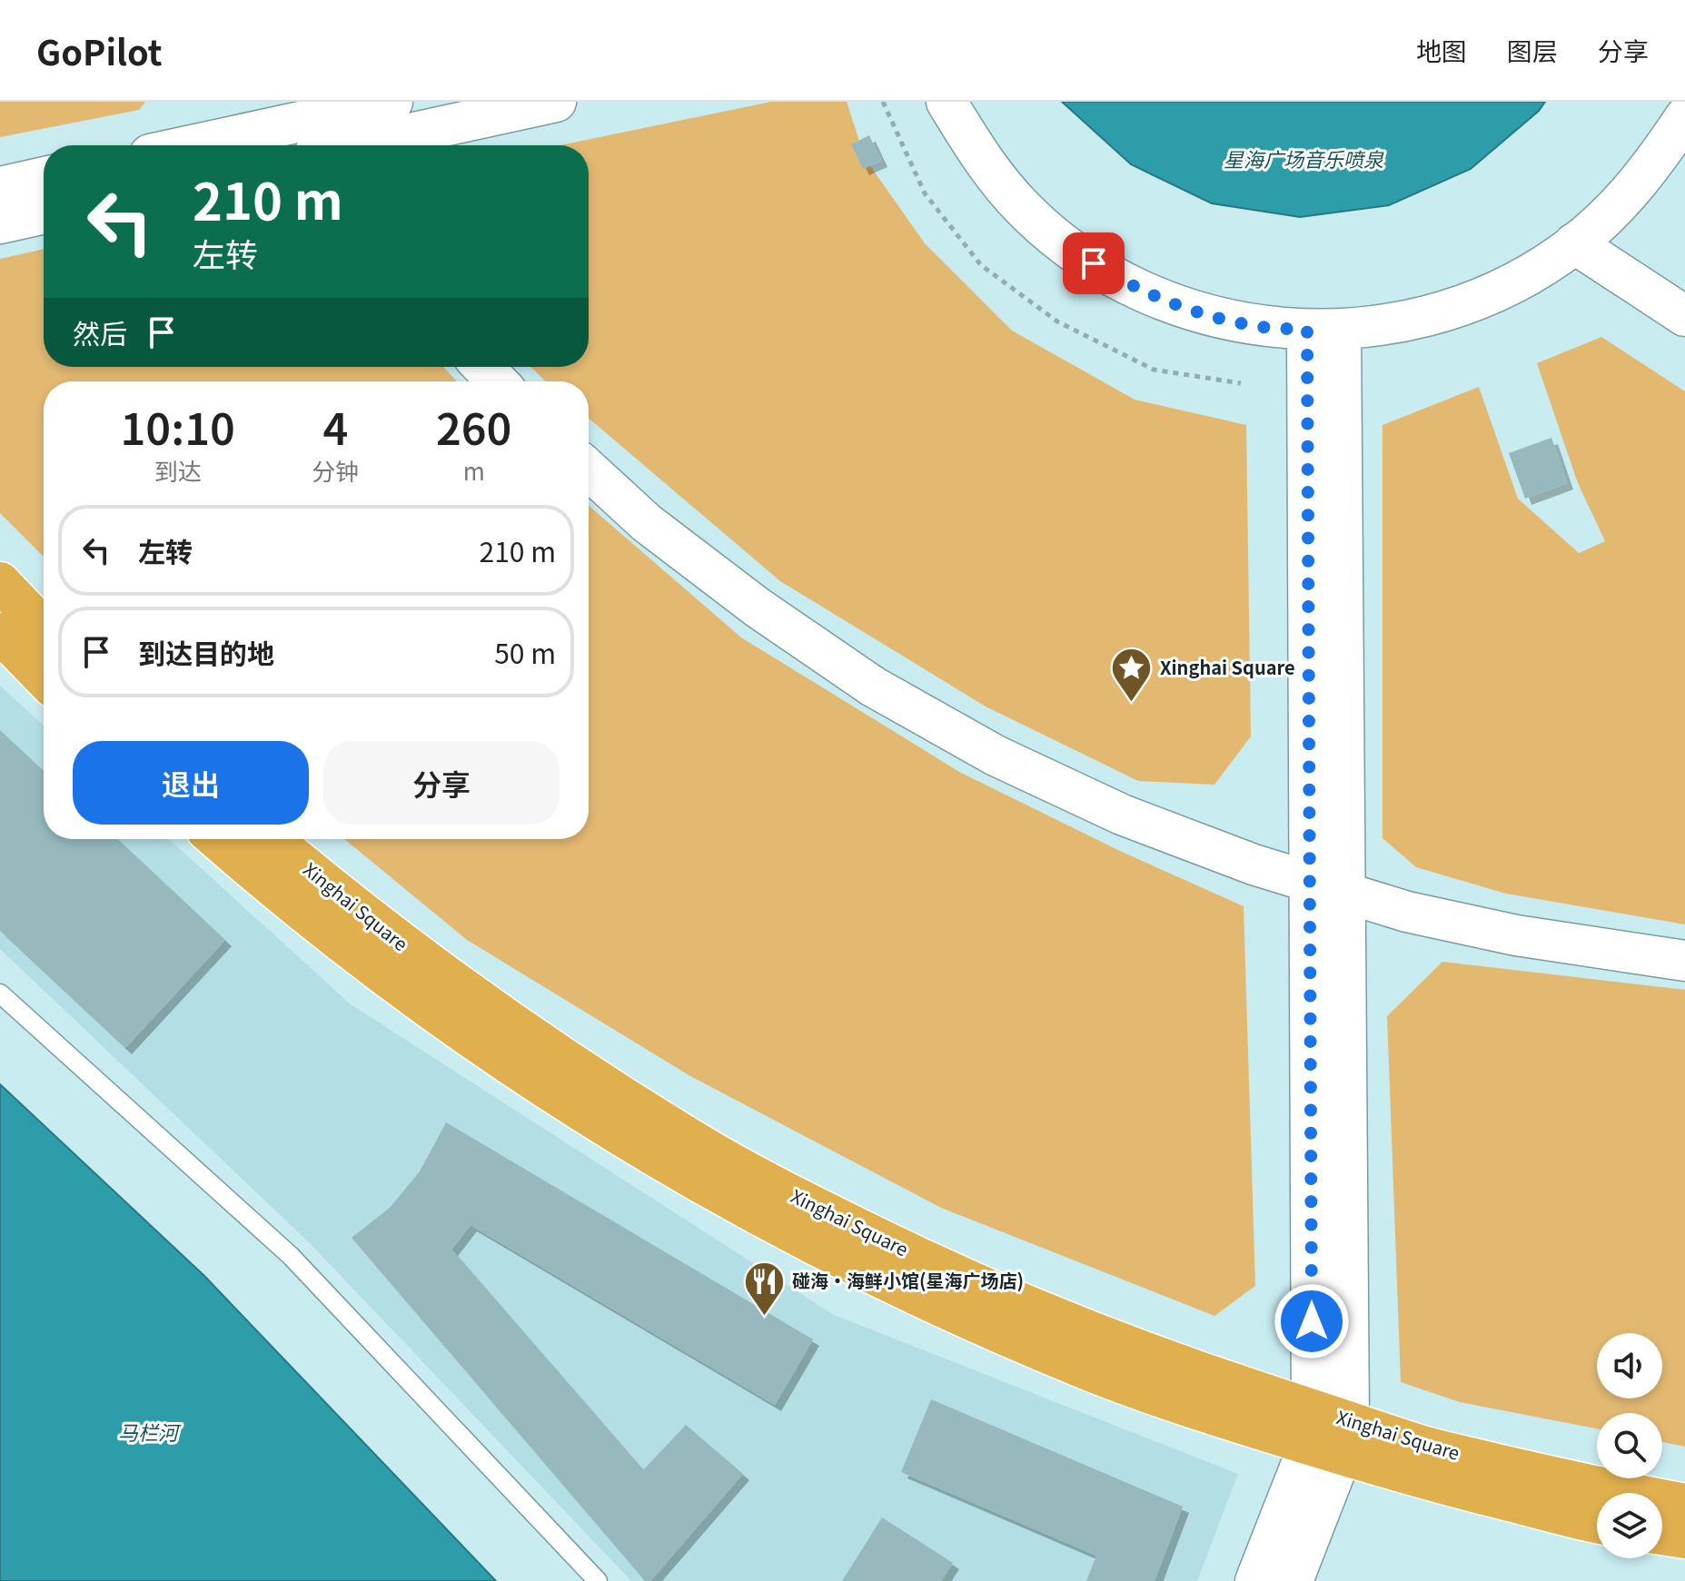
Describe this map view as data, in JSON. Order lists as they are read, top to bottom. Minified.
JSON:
{"streets":{"highway":["Xinghai Square"]},"water":["星海广场音乐喷泉","马栏河"],"places":{"place":["Xinghai Square"],"restaurant":["碰海·海鲜小馆(星海广场店)"]},"page":{"header":"GoPilot","nav":["地图","图层","分享"],"turn":["210 m","左转"],"then":"然后","eta":["10:10","到达","4","分钟","260","m"],"list":[{"name":"左转","value":"210 m"},{"name":"到达目的地","value":"50 m"}],"buttons":["退出","分享"]}}
